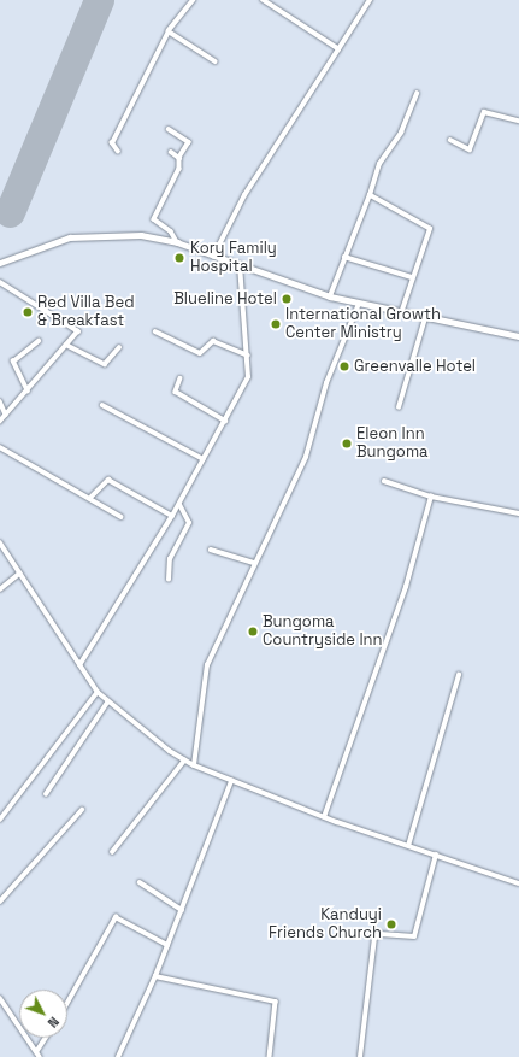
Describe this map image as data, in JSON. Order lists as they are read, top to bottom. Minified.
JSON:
{"places":["Kory Family Hospital","Blueline Hotel","Red Villa Bed & Breakfast","International Growth Center Ministry","Greenvalle Hotel","Eleon Inn Bungoma","Bungoma Countryside Inn","Kanduyi Friends Church"],"north":"bottom right"}
